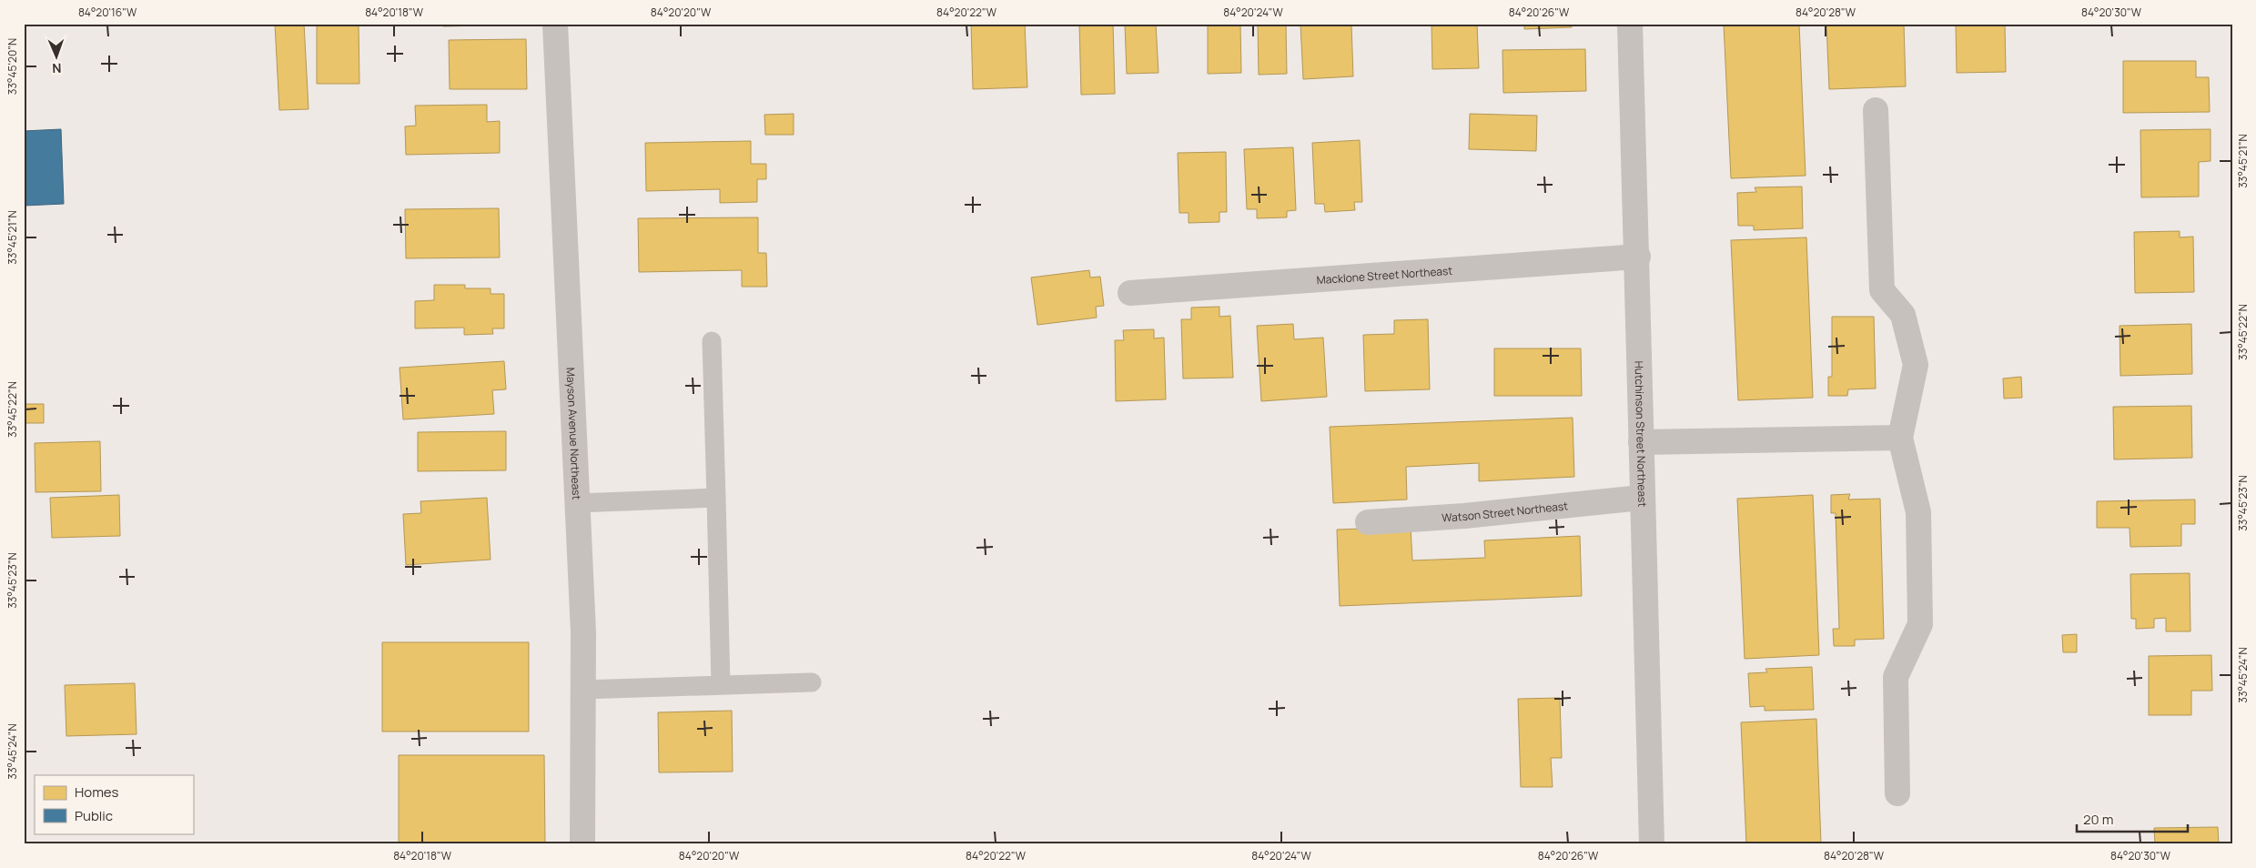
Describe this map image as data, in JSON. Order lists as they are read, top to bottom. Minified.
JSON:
{"streets":{"street":["Macklone Street Northeast","Mayson Avenue Northeast","Hutchinson Street Northeast","Watson Street Northeast"]},"crossings":[["Macklone Street Northeast","Hutchinson Street Northeast"],["Hutchinson Street Northeast","Watson Street Northeast"]],"legend":["Homes","Public"],"scale_bar":"20 m","north":"bottom","coordinates":["84°20'16\"W","84°20'18\"W","84°20'20\"W","84°20'22\"W","84°20'24\"W","84°20'26\"W","84°20'28\"W","84°20'30\"W","33°45'20\"N","33°45'21\"N","33°45'22\"N","33°45'23\"N","33°45'24\"N"]}
